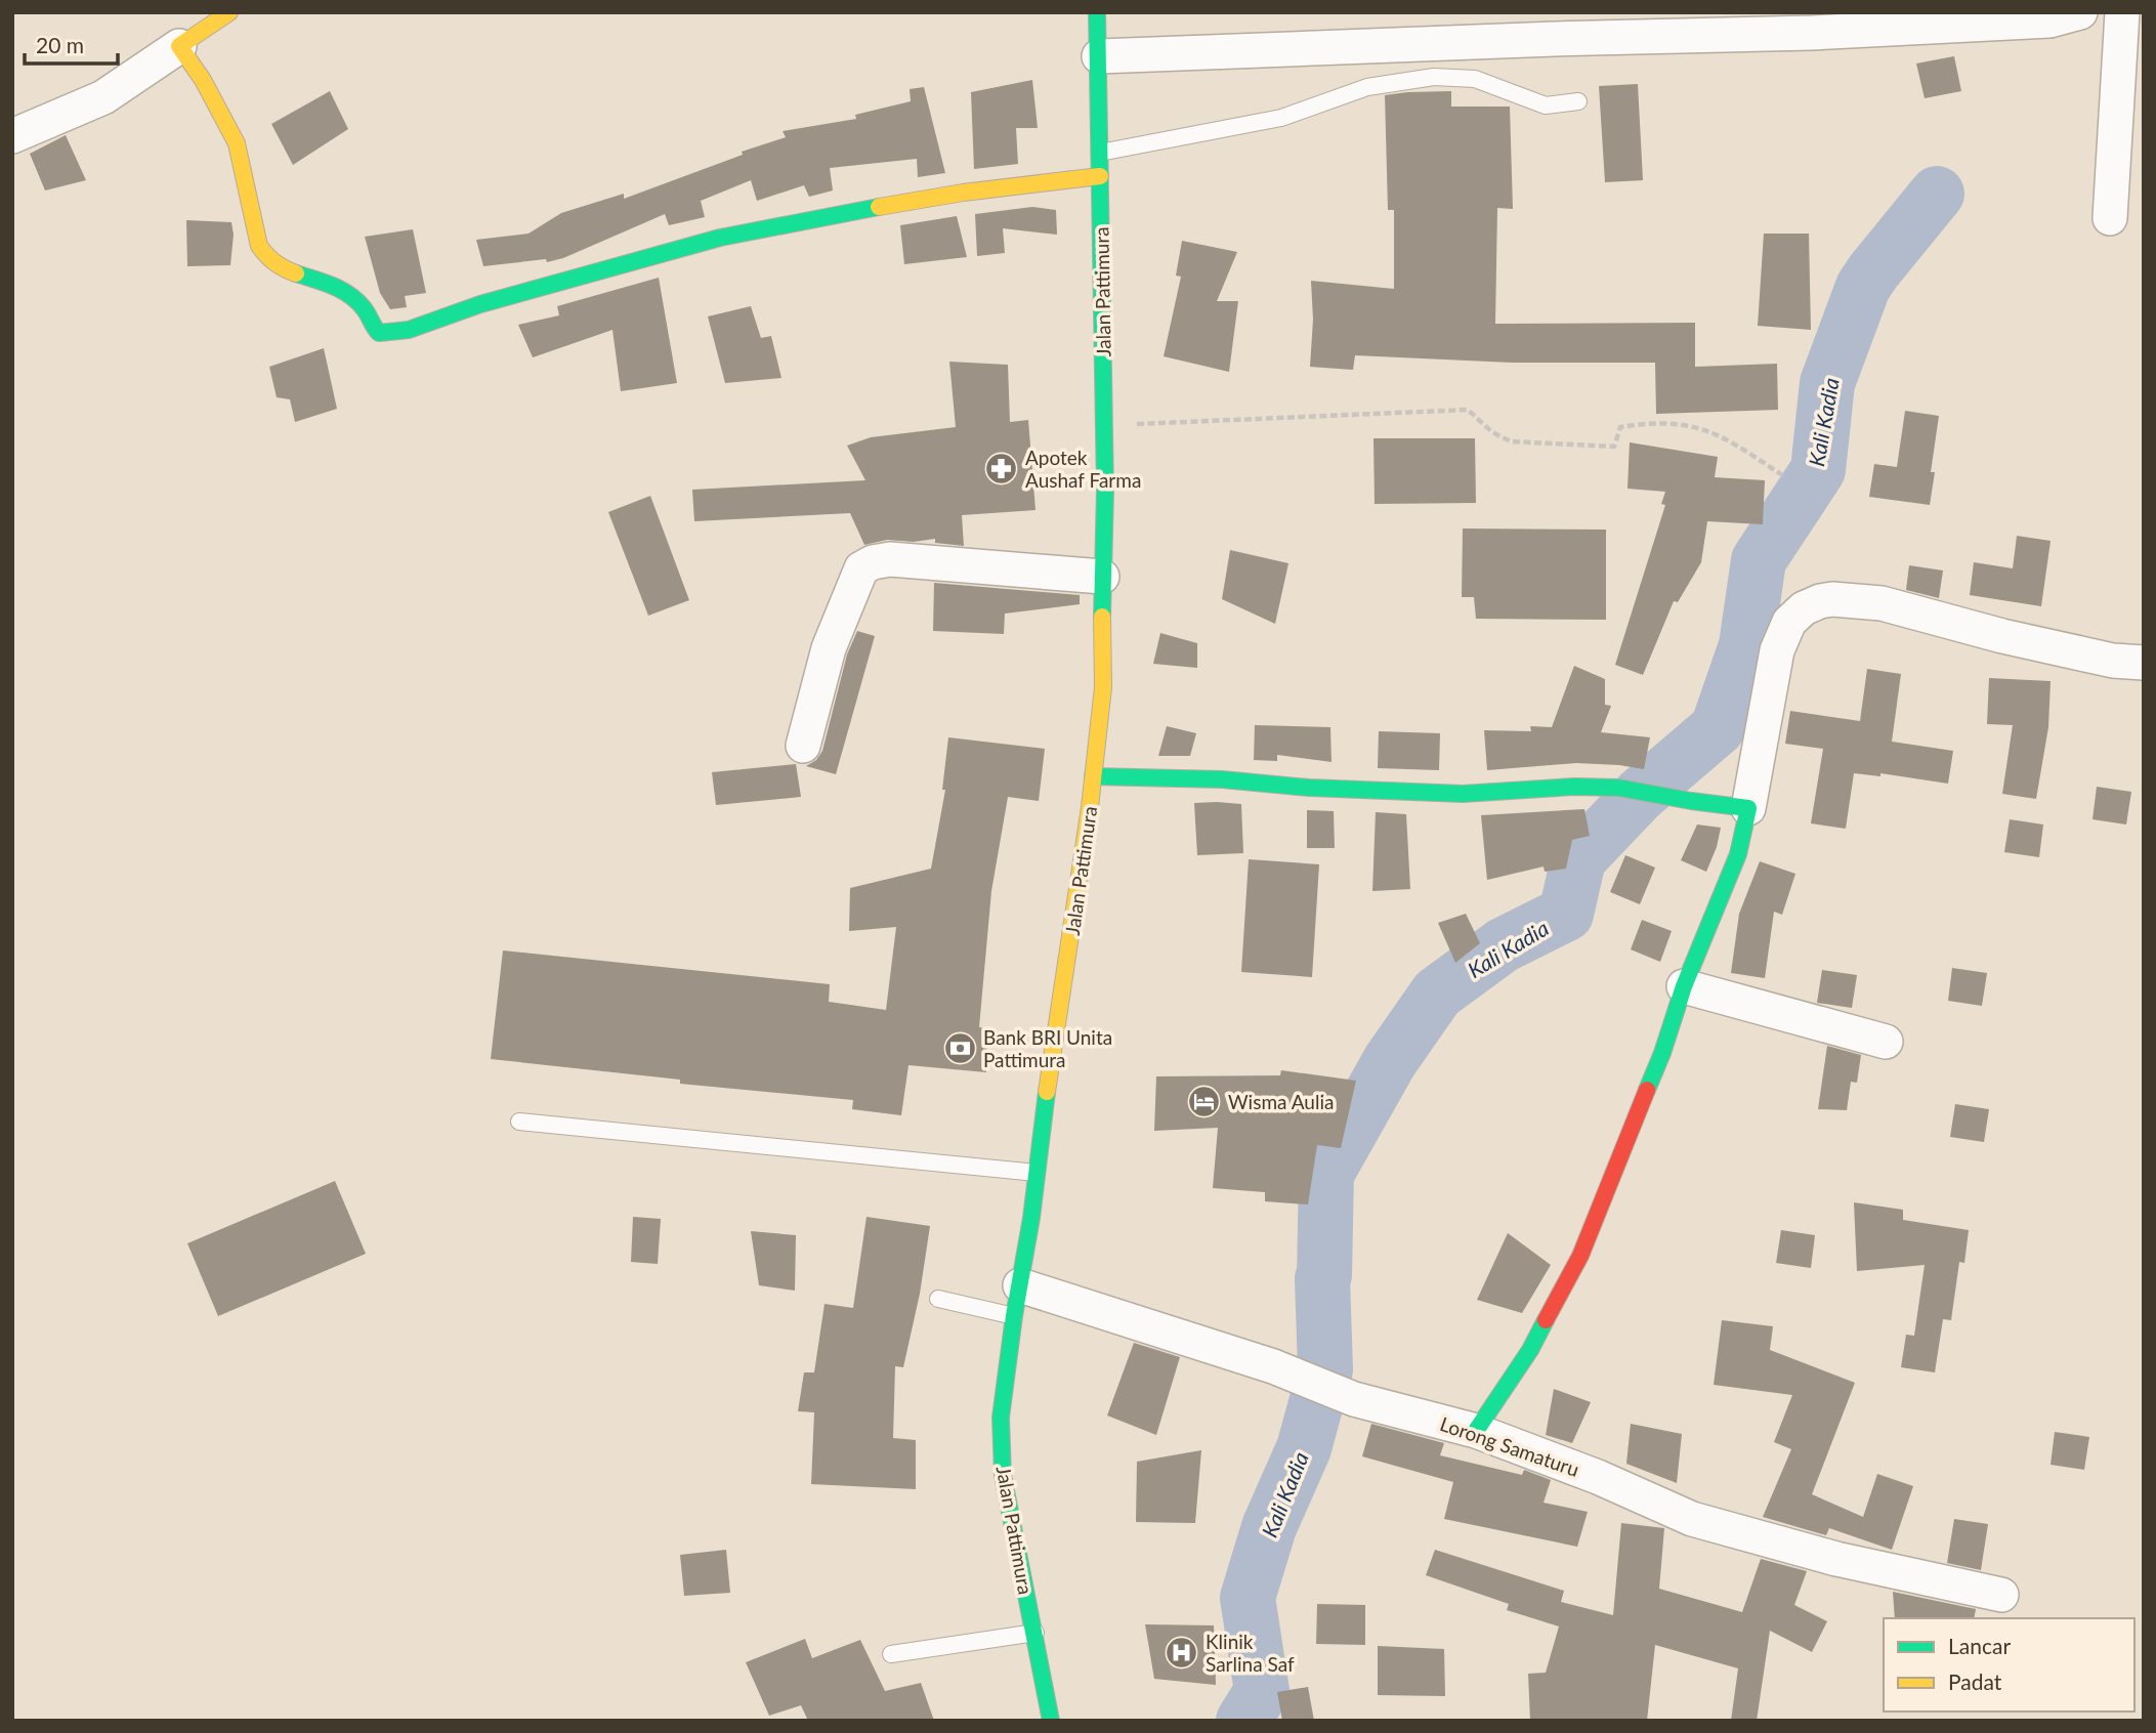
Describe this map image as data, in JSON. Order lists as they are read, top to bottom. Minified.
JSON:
{"streets":{"main road":["Jalan Pattimura"],"street":["Lorong Samaturu"]},"crossings":[["Jalan Pattimura","Lorong Samaturu"]],"water":["Kali Kadia"],"places":{"pharmacy":["Apotek Aushaf Farma"],"bank":["Bank BRI Unita Pattimura"],"hotel":["Wisma Aulia"],"hospital":["Klinik Sarlina Saf"]},"legend":["Lancar","Padat"],"scale_bar":"20 m"}
